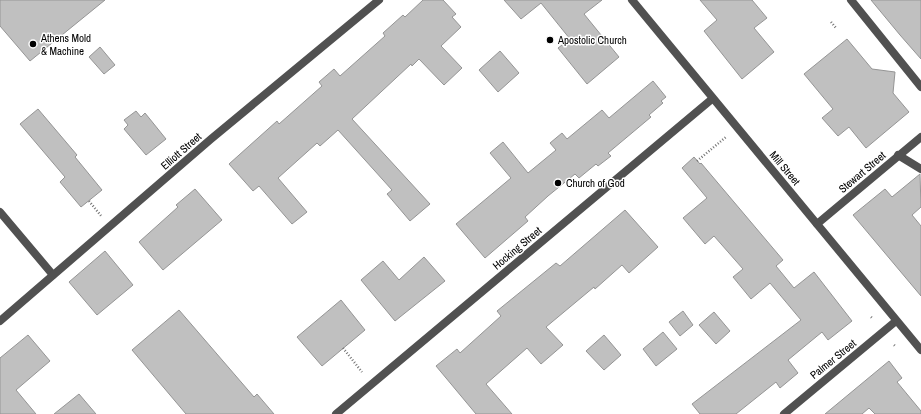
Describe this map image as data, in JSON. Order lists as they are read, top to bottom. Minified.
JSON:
{"streets":{"street":["Elliott Street","Mill Street","Stewart Street","Hocking Street","Palmer Street"]},"crossings":[["Mill Street","Stewart Street"],["Mill Street","Hocking Street"],["Mill Street","Palmer Street"]],"places":["Apostolic Church","Athens Mold & Machine","Church of God"]}
